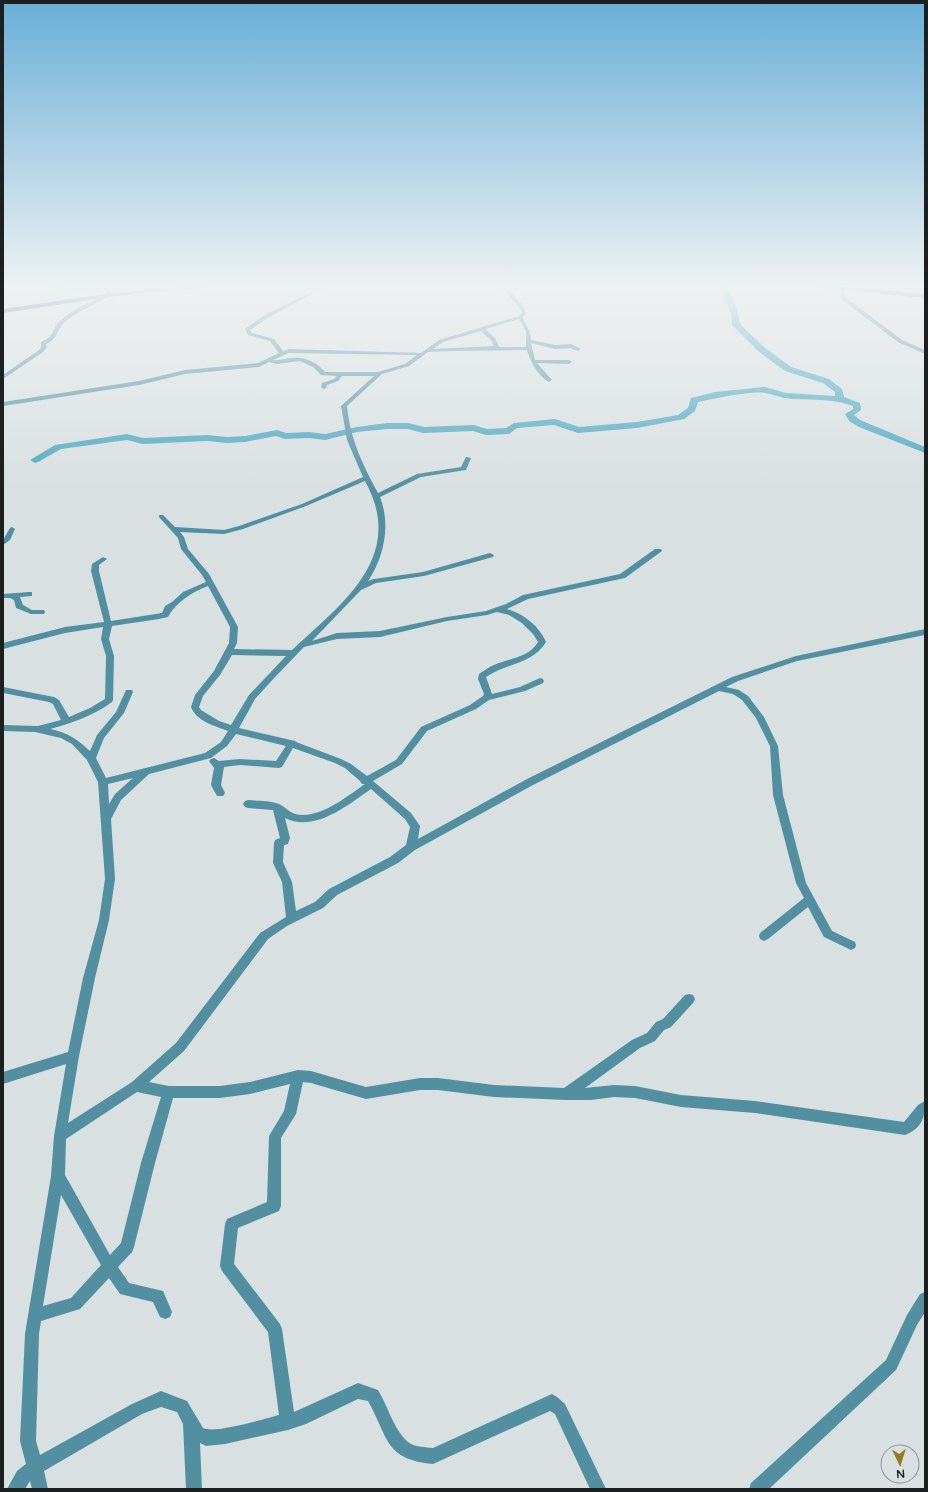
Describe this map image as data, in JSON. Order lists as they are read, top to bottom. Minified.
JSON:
{"north":"bottom"}
